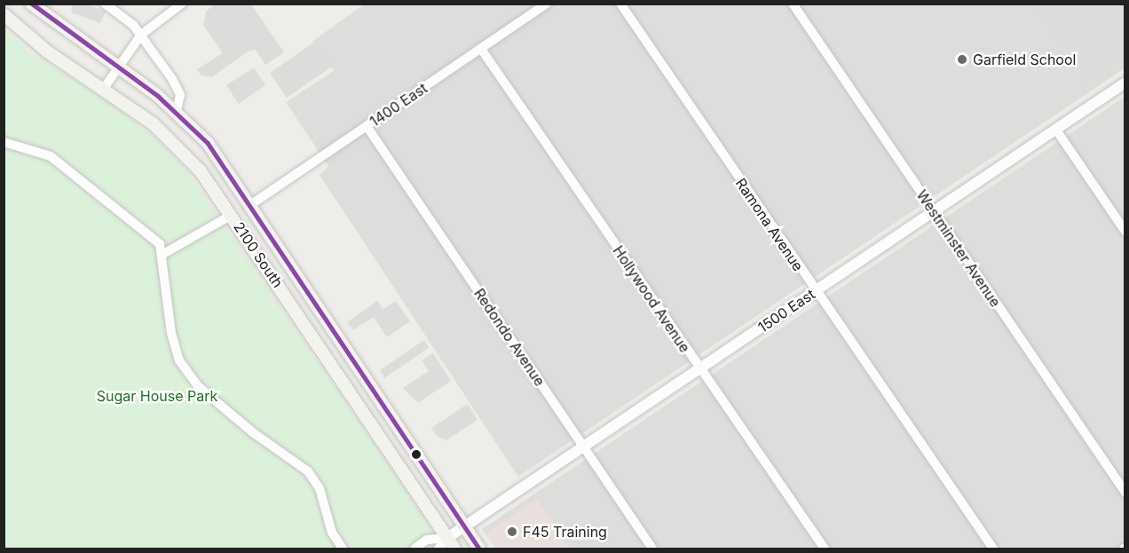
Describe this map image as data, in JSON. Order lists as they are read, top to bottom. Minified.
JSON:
{"streets":{"main road":["2100 South"],"street":["1400 East","Ramona Avenue","Westminster Avenue","Hollywood Avenue","1500 East","Redondo Avenue"]},"crossings":[["1400 East","2100 South"],["1400 East","Hollywood Avenue"],["1400 East","Redondo Avenue"],["Ramona Avenue","1500 East"],["Westminster Avenue","1500 East"],["2100 South","1500 East"],["Hollywood Avenue","1500 East"],["1500 East","Redondo Avenue"]],"parks":["Sugar House Park"],"places":["Garfield School","F45 Training"]}
